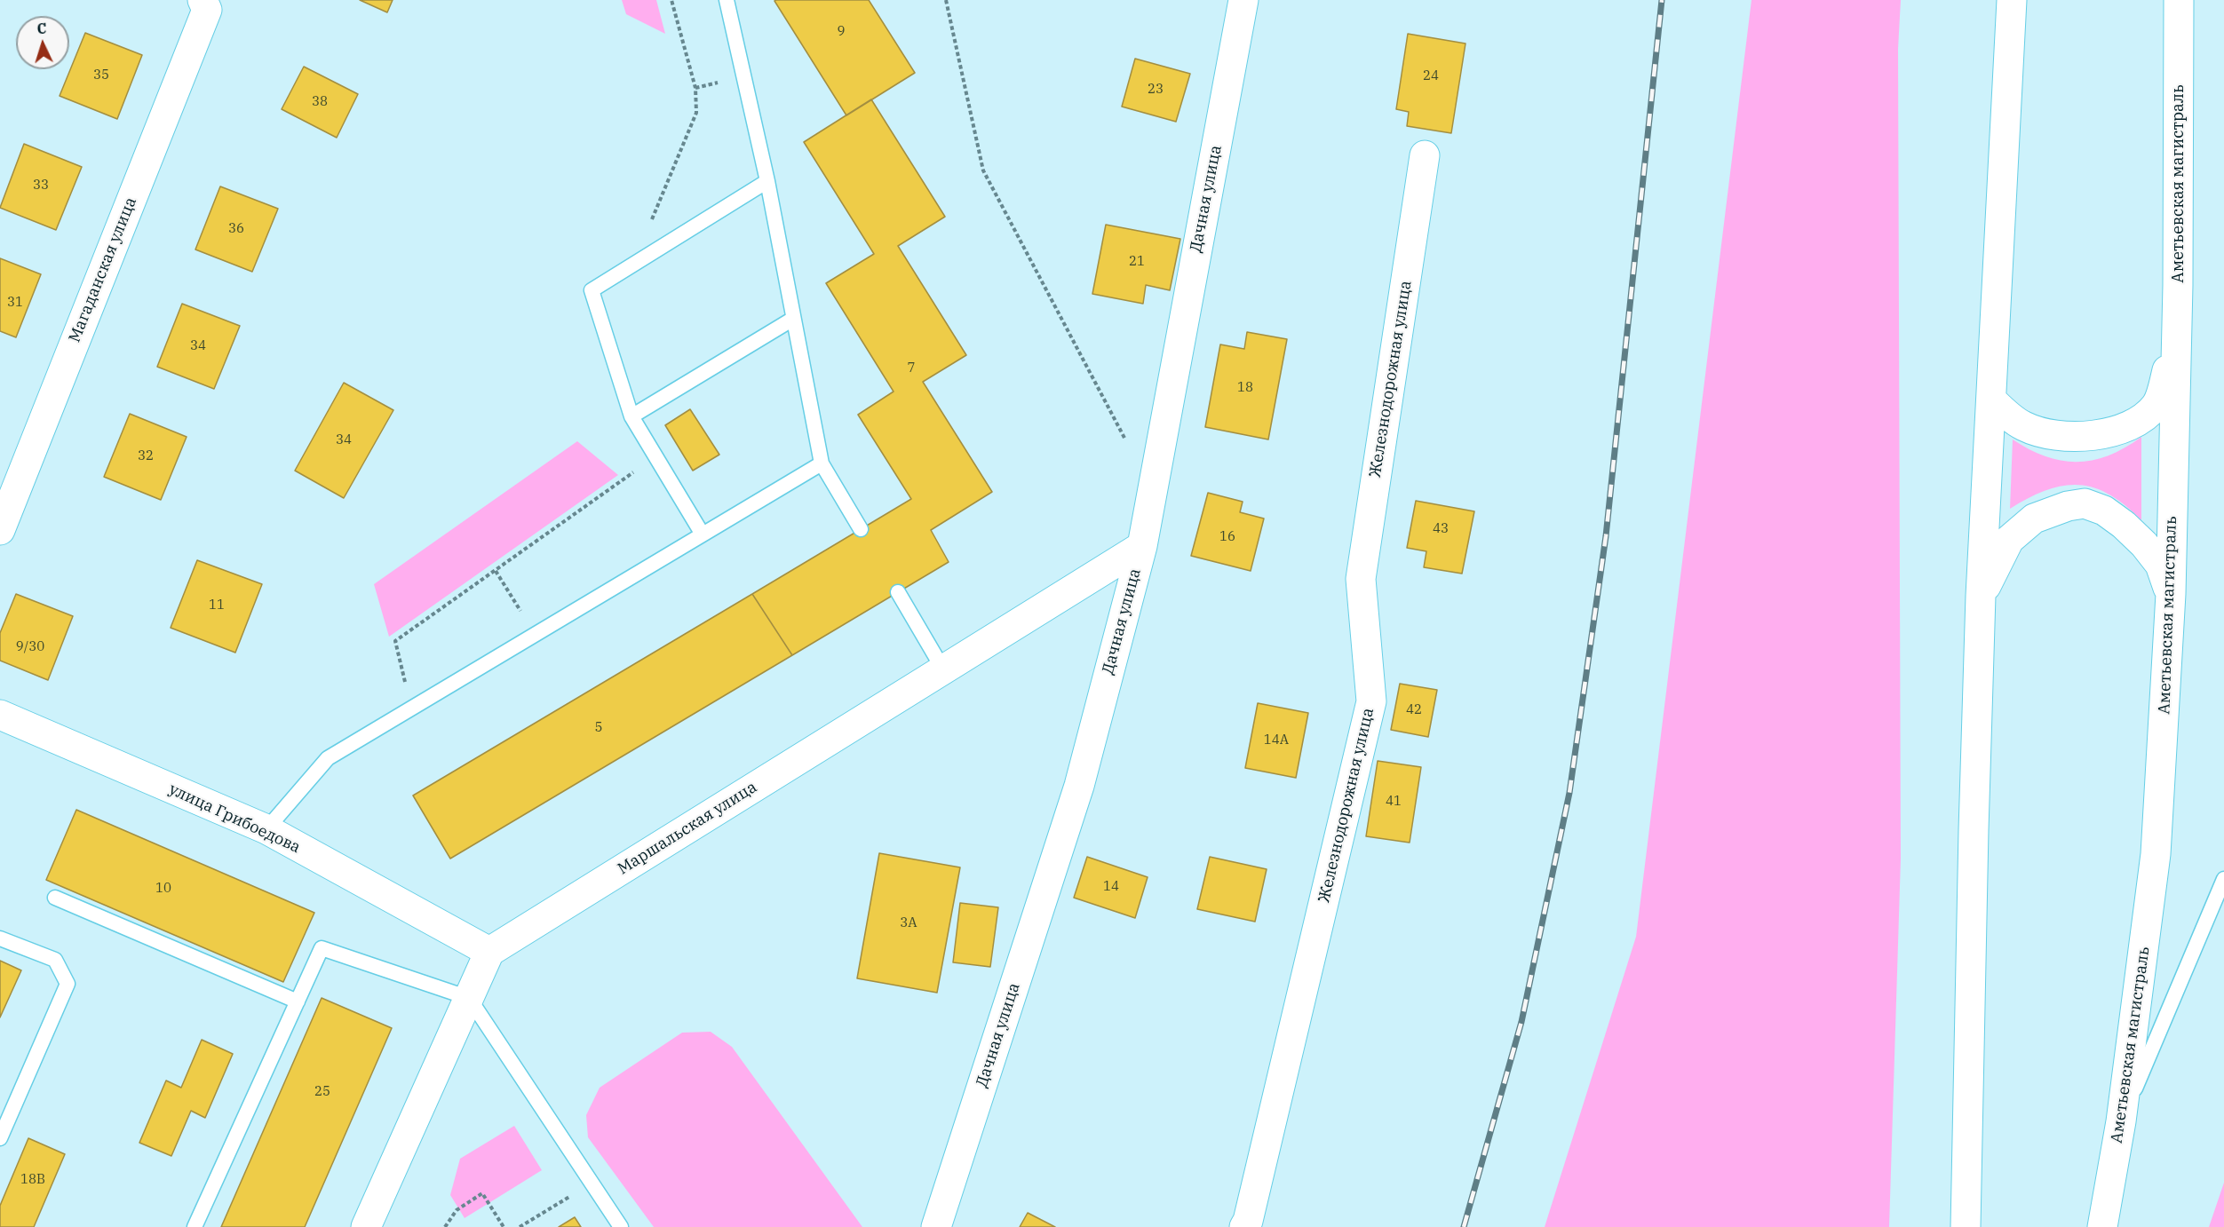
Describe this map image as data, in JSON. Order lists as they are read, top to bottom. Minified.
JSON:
{"streets":{"street":["Аметьевская магистраль","Дачная улица","Магаданская улица","Железнодорожная улица","улица Грибоедова","Маршальская улица"]},"crossings":[["Дачная улица","Маршальская улица"],["улица Грибоедова","Маршальская улица"]],"house_numbers":["9","35","24","23","38","33","36","21","31","34","7","18","34","32","43","16","11","9/30","42","5","14А","41","14","10","3А","25","18В"],"north":"top"}
